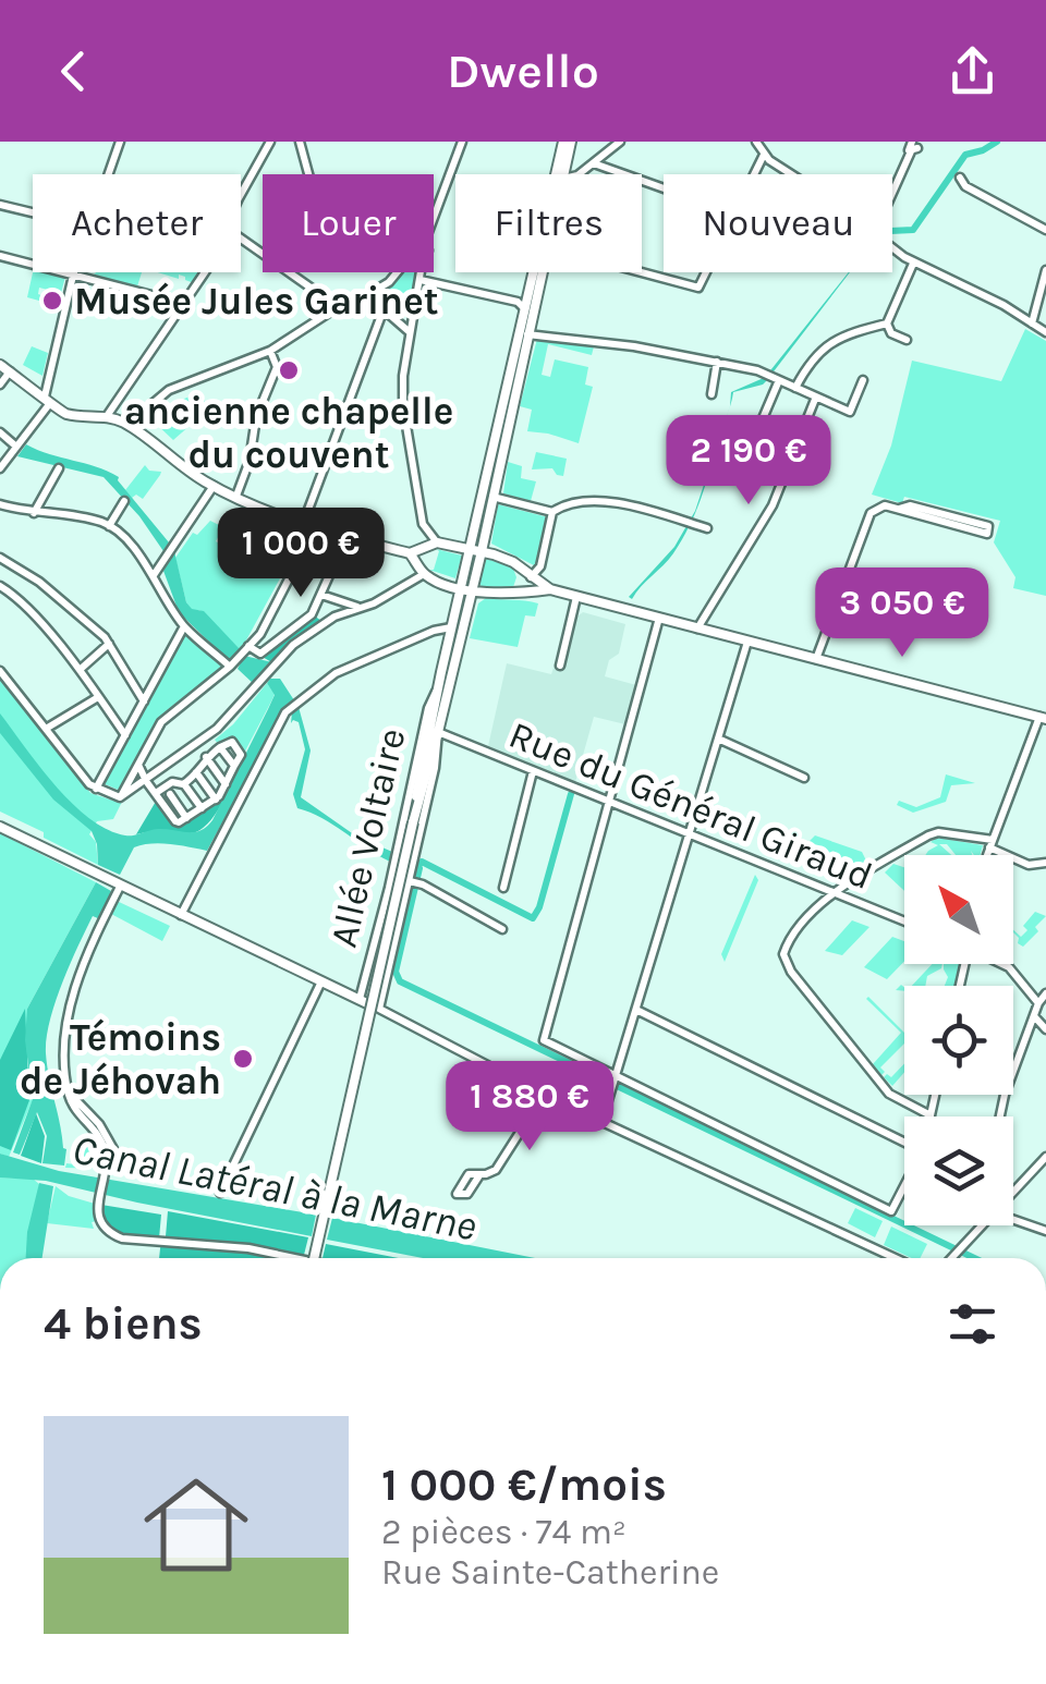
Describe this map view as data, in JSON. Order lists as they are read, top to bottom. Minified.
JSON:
{"streets":{"main road":["Allée Voltaire"],"street":["Rue du Général Giraud"]},"crossings":[["Rue du Général Giraud","Allée Voltaire"]],"water":["Canal Latéral à la Marne"],"places":["Musée Jules Garinet","ancienne chapelle du couvent","Témoins de Jéhovah"],"north":"top left","page":{"header":"Dwello","chip":["Acheter","Louer","Filtres","Nouveau"],"price":["2 190 €","1 000 €","3 050 €","1 880 €"],"heading":"4 biens","list":[{"name":"1 000 €/mois","note":"2 pièces · 74 m² · Rue Sainte-Catherine"}]}}
